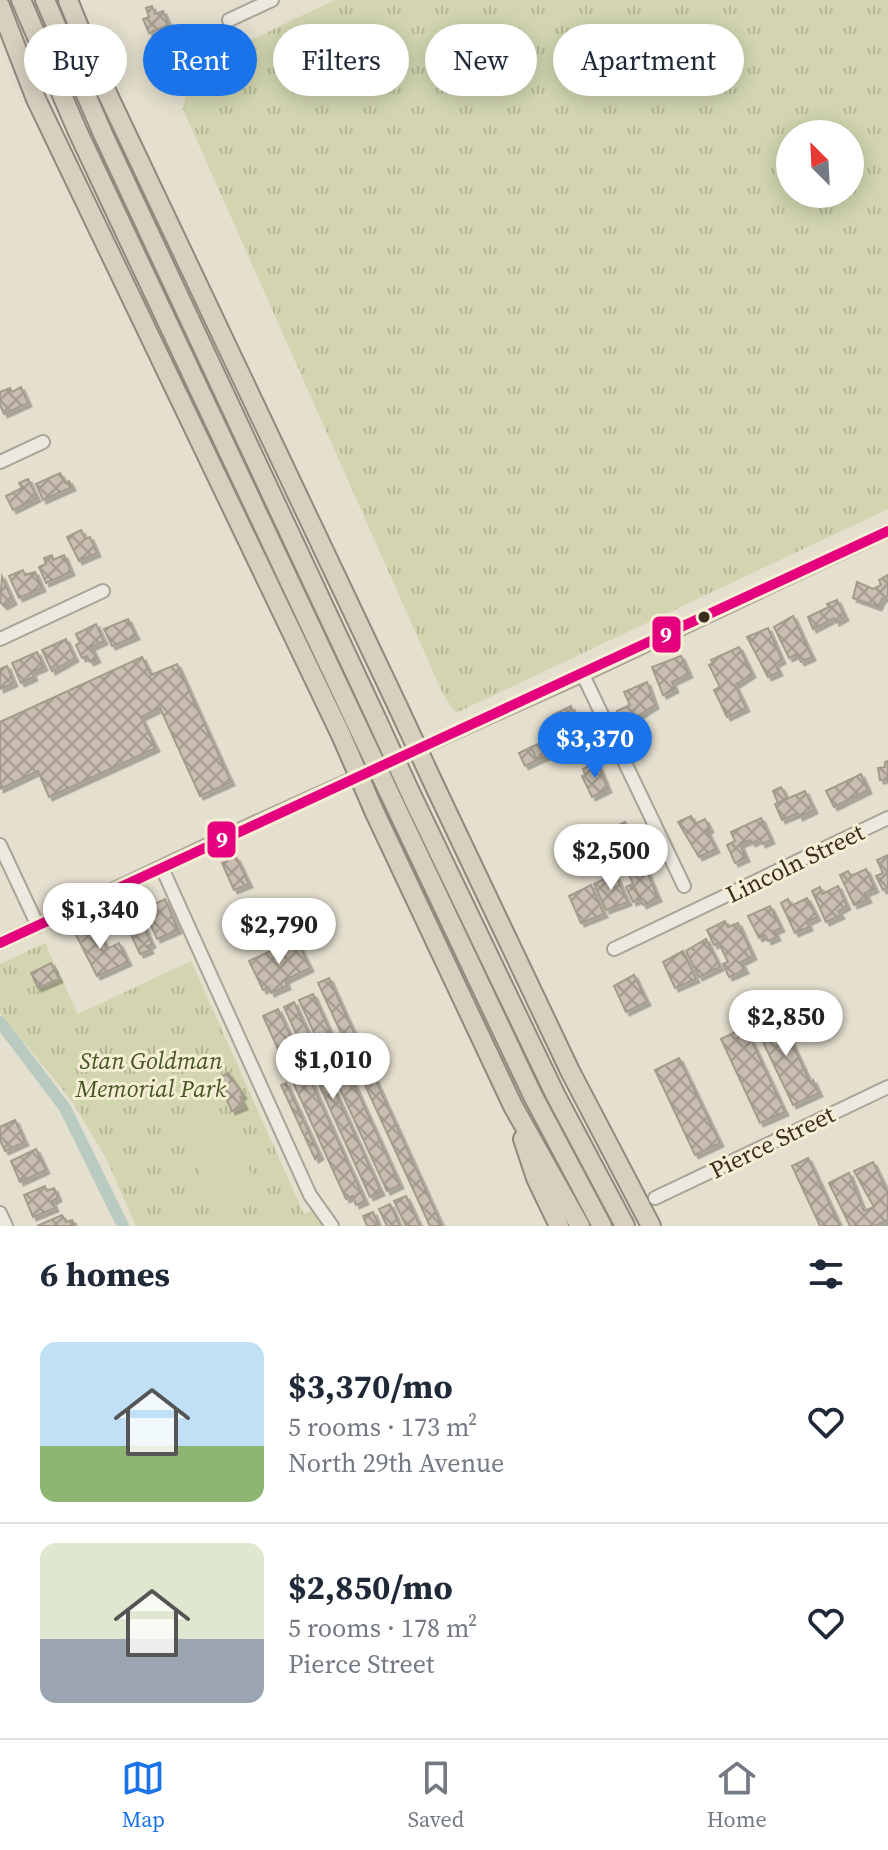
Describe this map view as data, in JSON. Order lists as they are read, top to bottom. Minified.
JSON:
{"streets":{"street":["Lincoln Street","Pierce Street"]},"parks":["Stan Goldman Memorial Park"],"lines":["transit line 9"],"north":"top left","page":{"chip":["Buy","Rent","Filters","New","Apartment"],"price":["$3,370","$2,500","$1,340","$2,790","$2,850","$1,010"],"heading":"6 homes","list":[{"name":"$3,370/mo","note":"5 rooms · 173 m² · North 29th Avenue"},{"name":"$2,850/mo","note":"5 rooms · 178 m² · Pierce Street"}],"tabs":["Map","Saved","Home"]}}
